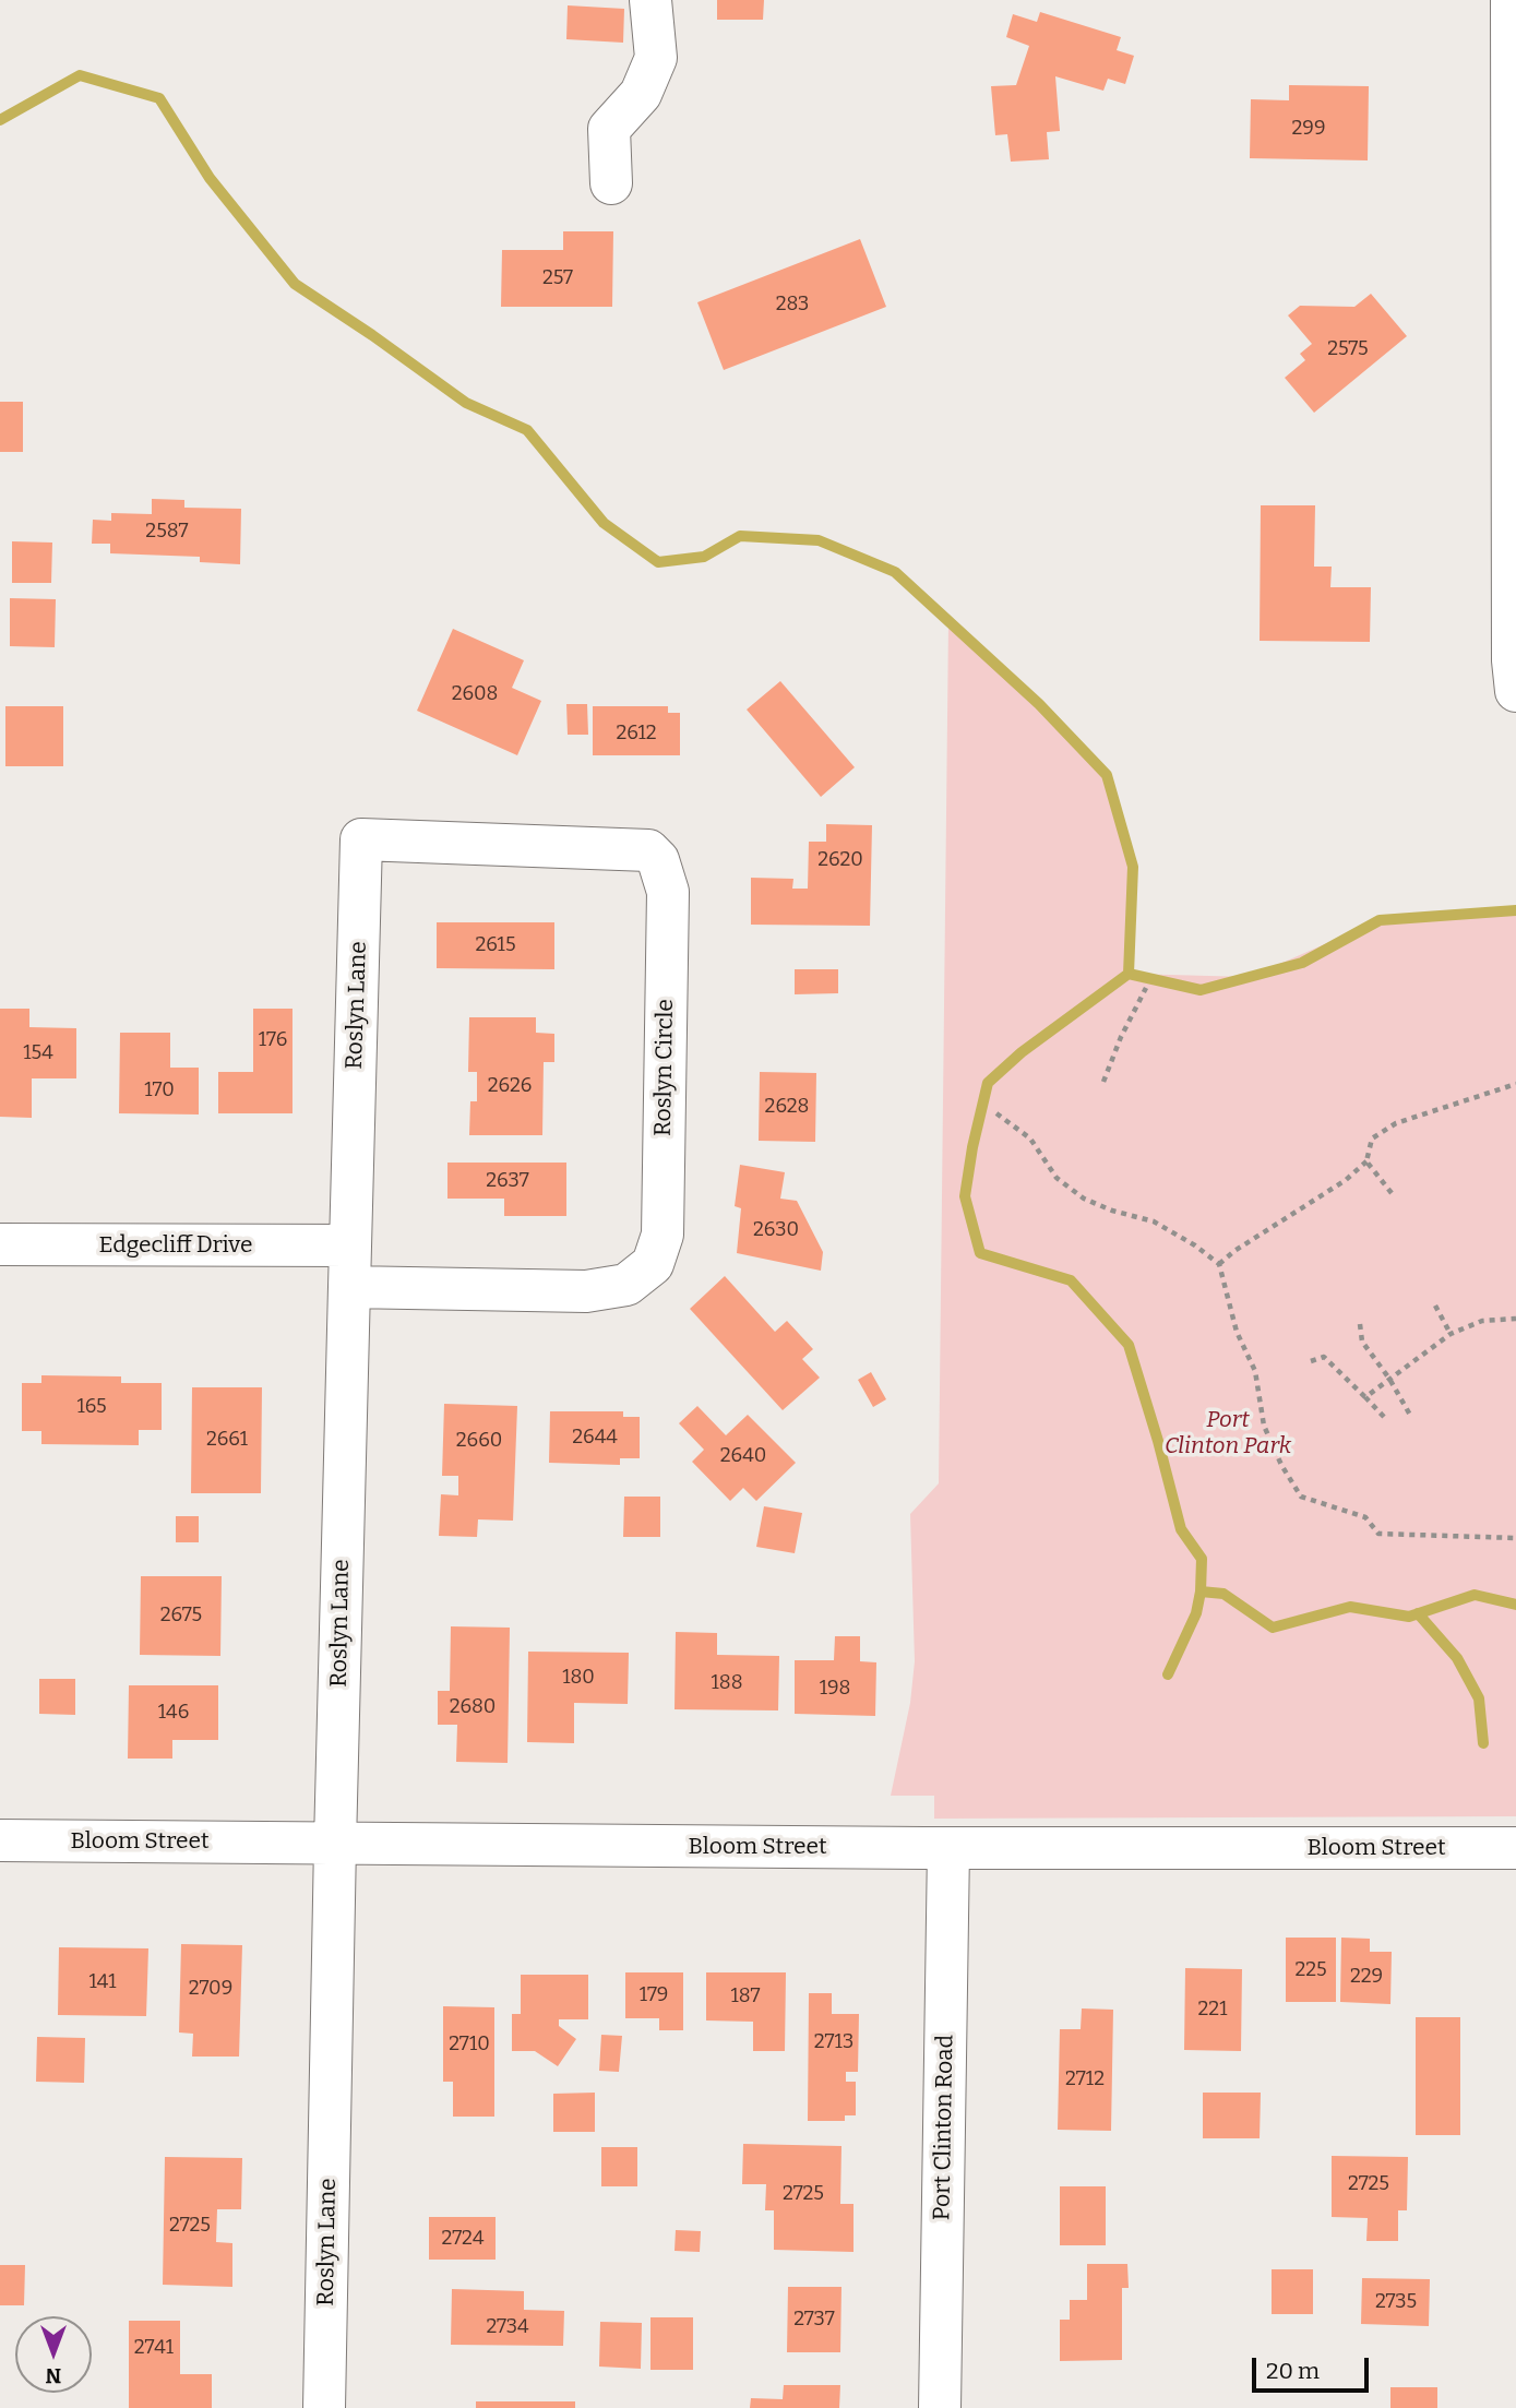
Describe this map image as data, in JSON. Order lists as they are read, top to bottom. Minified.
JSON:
{"streets":{"street":["Roslyn Lane","Roslyn Circle","Edgecliff Drive","Bloom Street","Port Clinton Road"]},"crossings":[["Roslyn Lane","Roslyn Circle"],["Roslyn Lane","Edgecliff Drive"],["Roslyn Lane","Bloom Street"],["Roslyn Circle","Edgecliff Drive"],["Bloom Street","Port Clinton Road"]],"parks":["Port Clinton Park"],"house_numbers":["299","257","283","2575","2587","2608","2612","2620","2615","176","154","2626","170","2628","2637","2630","165","2644","2661","2660","2640","2675","180","188","198","2680","146","225","229","141","2709","179","187","221","2713","2710","2712","2725","2725","2725","2724","2735","2737","2734","2741"],"scale_bar":"20 m","north":"bottom"}
